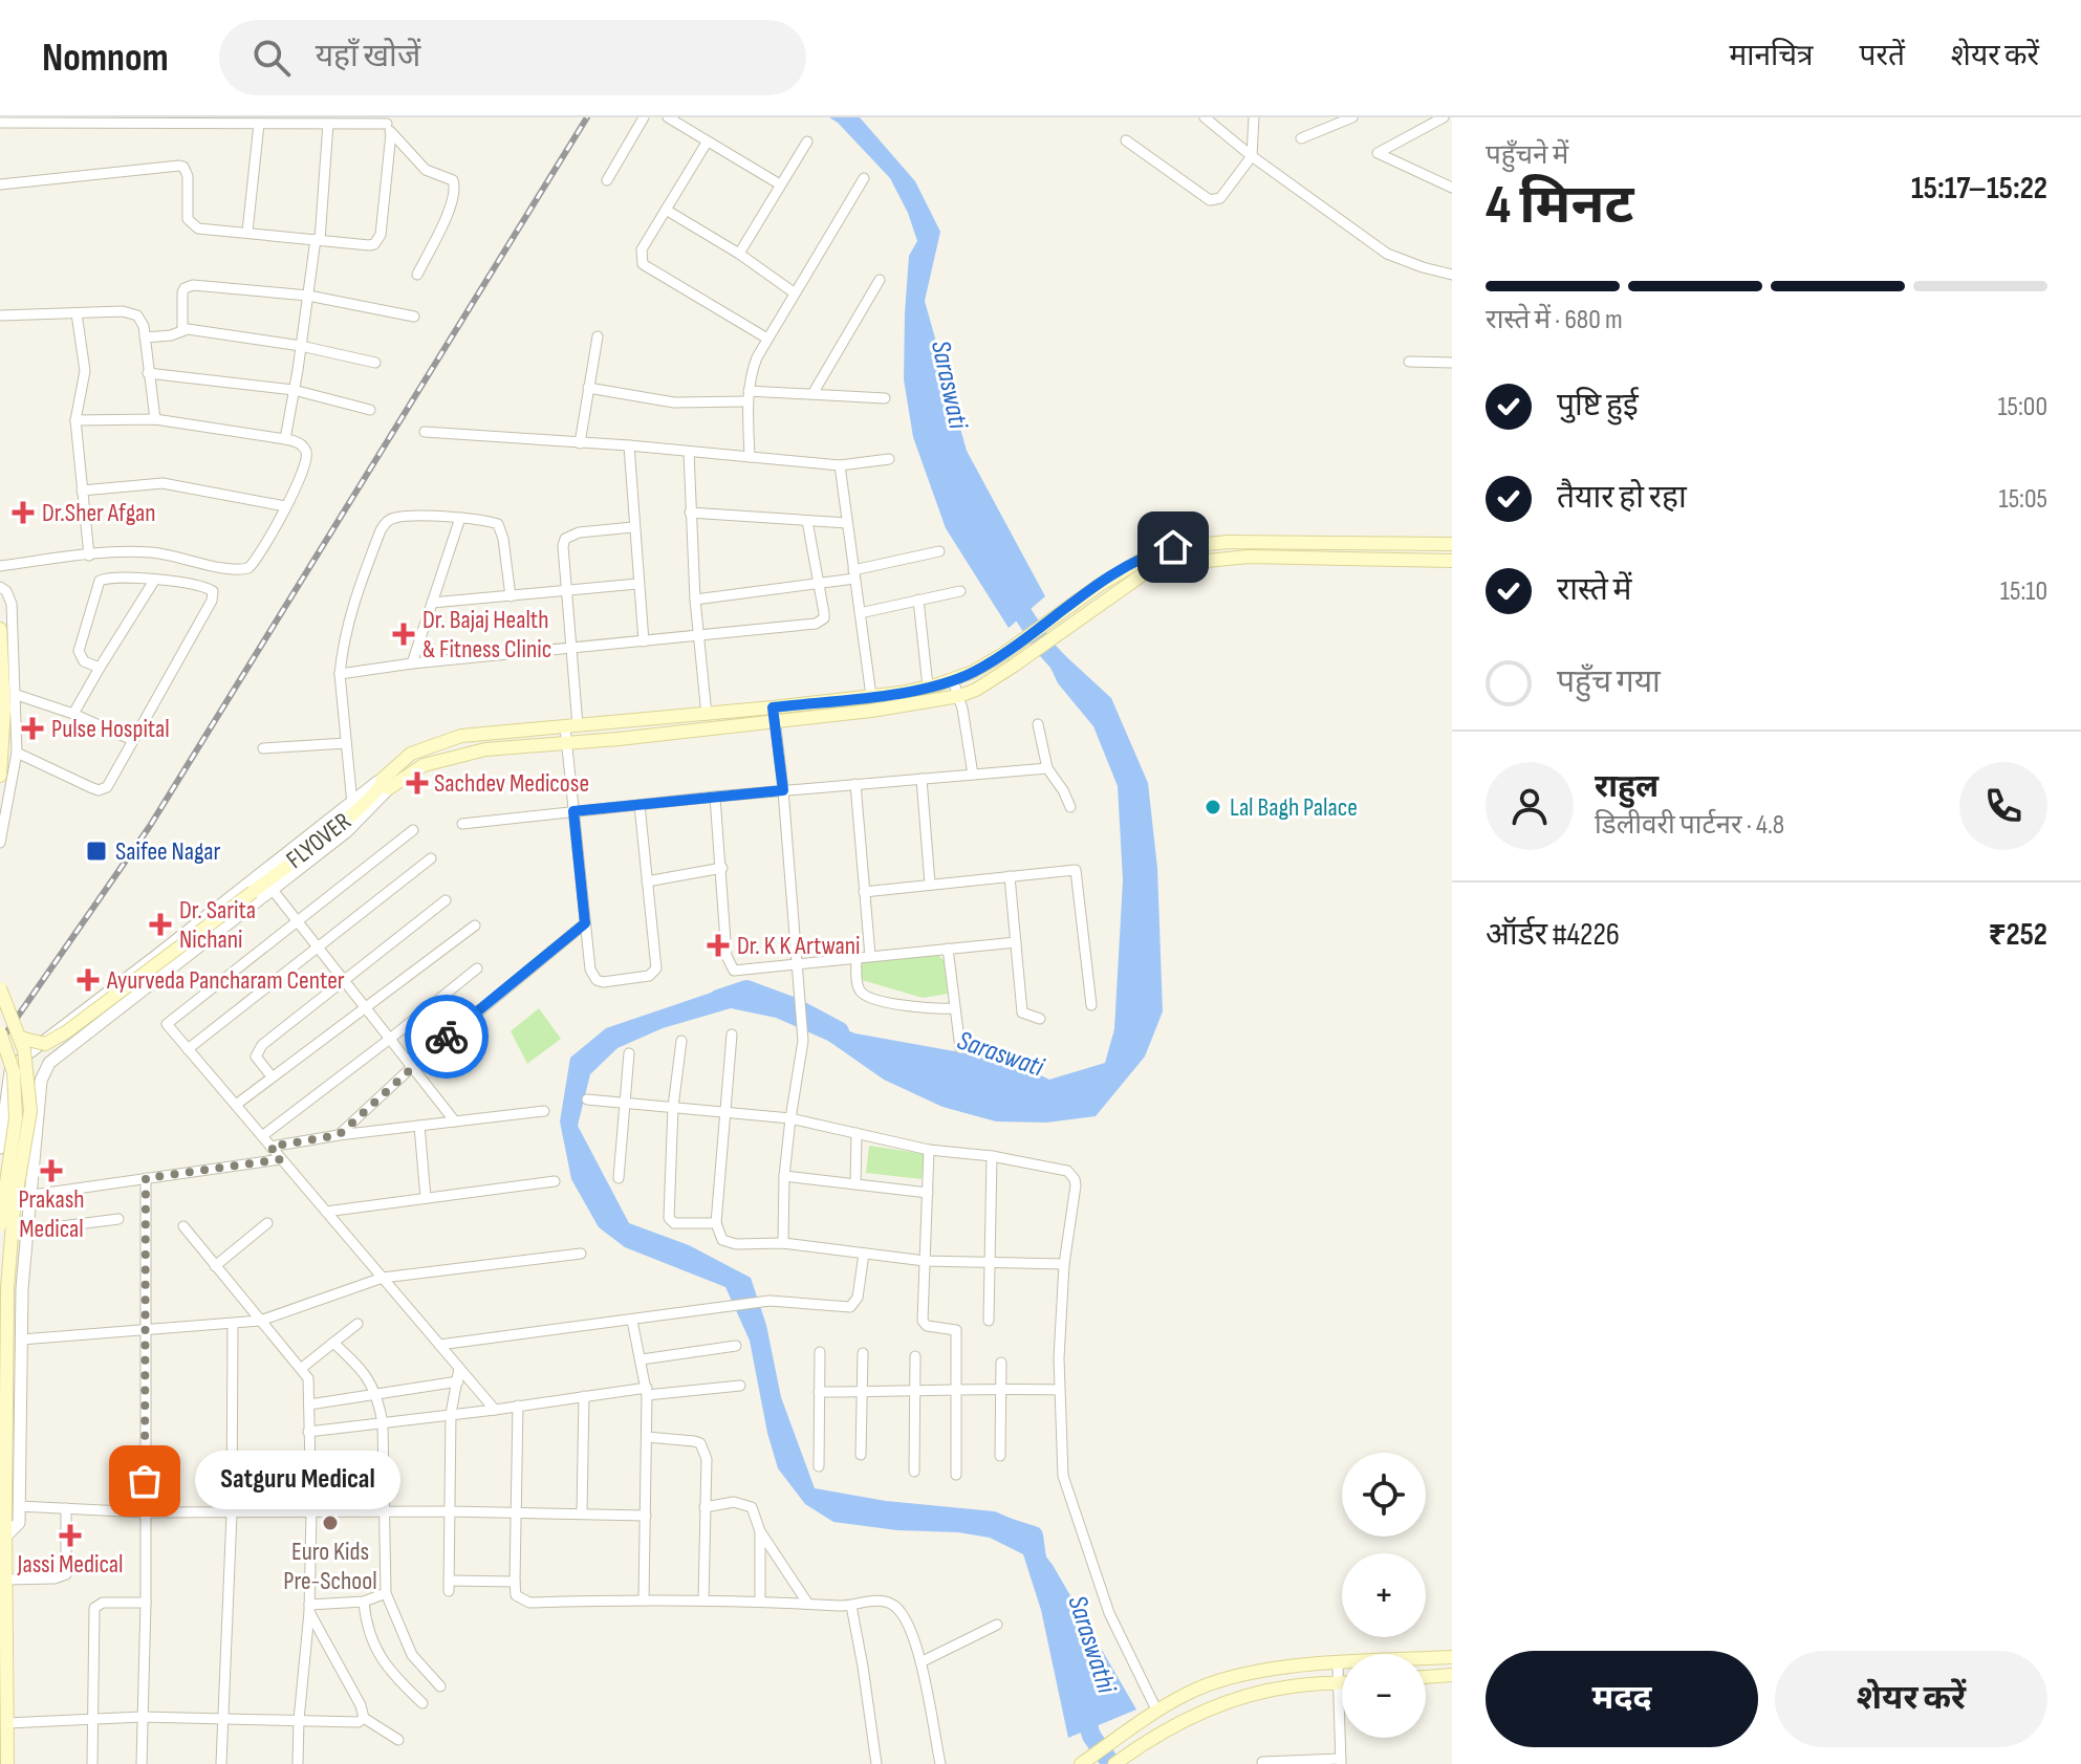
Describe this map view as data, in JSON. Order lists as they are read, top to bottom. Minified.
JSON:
{"streets":{"main road":["FLYOVER"]},"water":["Saraswati","Saraswathi"],"places":{"health":["Dr.Sher Afgan","Dr. Bajaj Health & Fitness Clinic","Pulse Hospital","Sachdev Medicose","Dr. Sarita Nichani","Dr. K K Artwani","Ayurveda Pancharam Center","Prakash Medical","Jassi Medical"],"other":["Lal Bagh Palace","Satguru Medical","Euro Kids Pre-School"],"transit":["Saifee Nagar"]},"page":{"header":"Nomnom","search":"यहाँ खोजें","nav":["मानचित्र","परतें","शेयर करें"],"heading":["4 मिनट","पहुँचने में","15:17–15:22"],"panel":["राहुल","डिलीवरी पार्टनर · 4.8","ऑर्डर #4226","₹252"],"bar":"रास्ते में · 680 m","list":[["पुष्टि हुई","15:00"],["तैयार हो रहा","15:05"],["रास्ते में","15:10"],"पहुँच गया"],"bubble":"Satguru Medical","map_buttons":["+","−"],"buttons":["मदद","शेयर करें"]}}
